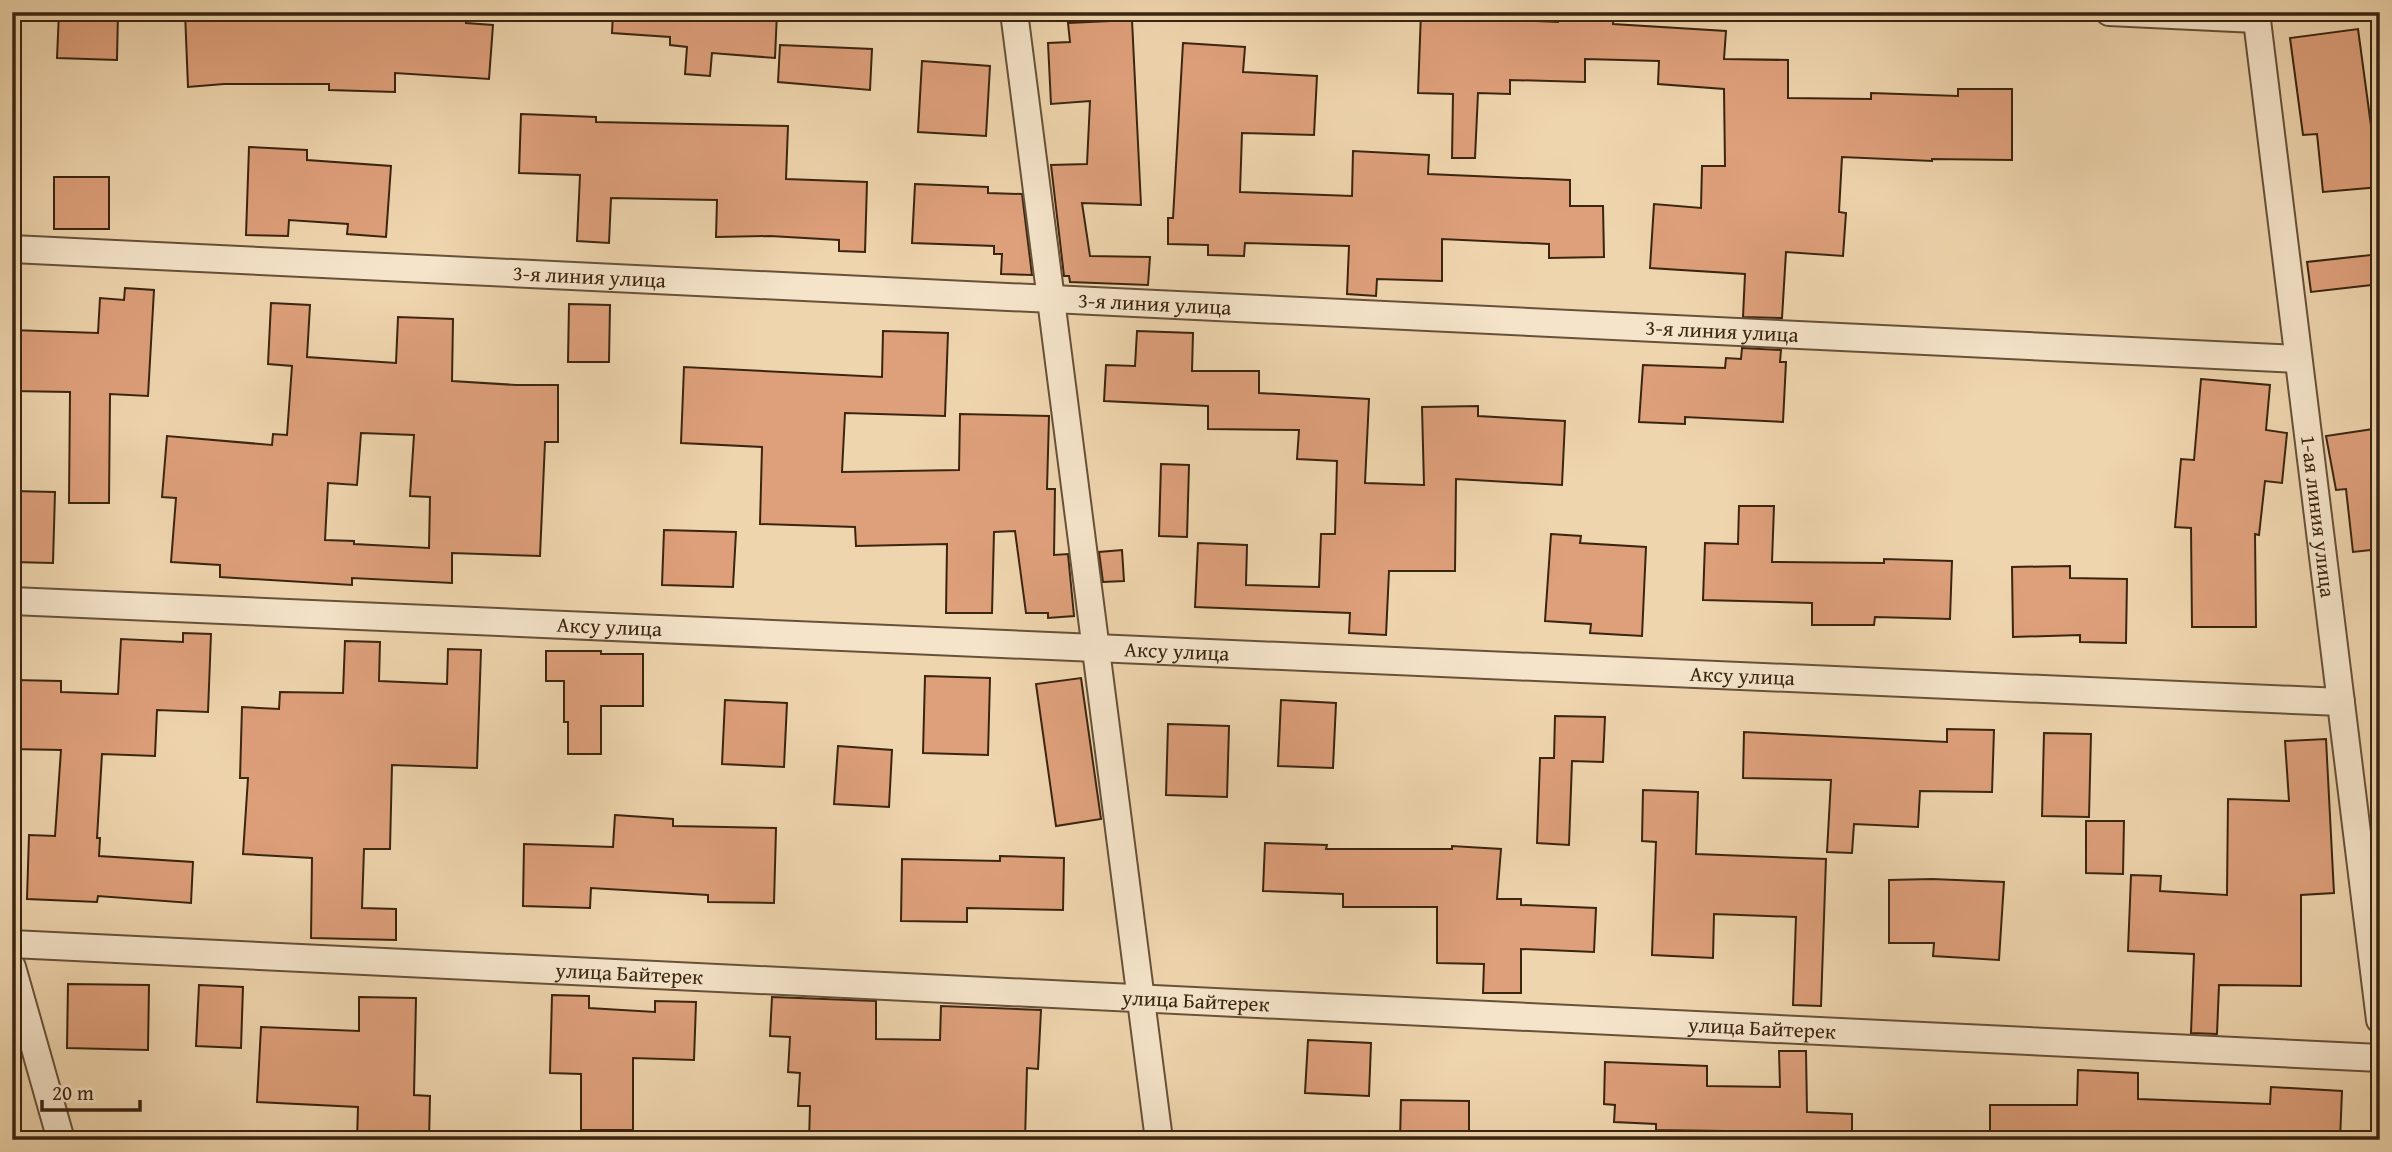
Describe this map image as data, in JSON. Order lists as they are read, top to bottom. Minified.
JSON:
{"streets":{"street":["3-я линия улица","1-ая линия улица","Аксу улица","улица Байтерек"]},"crossings":[["3-я линия улица","1-ая линия улица"],["1-ая линия улица","Аксу улица"]],"scale_bar":"20 m"}
